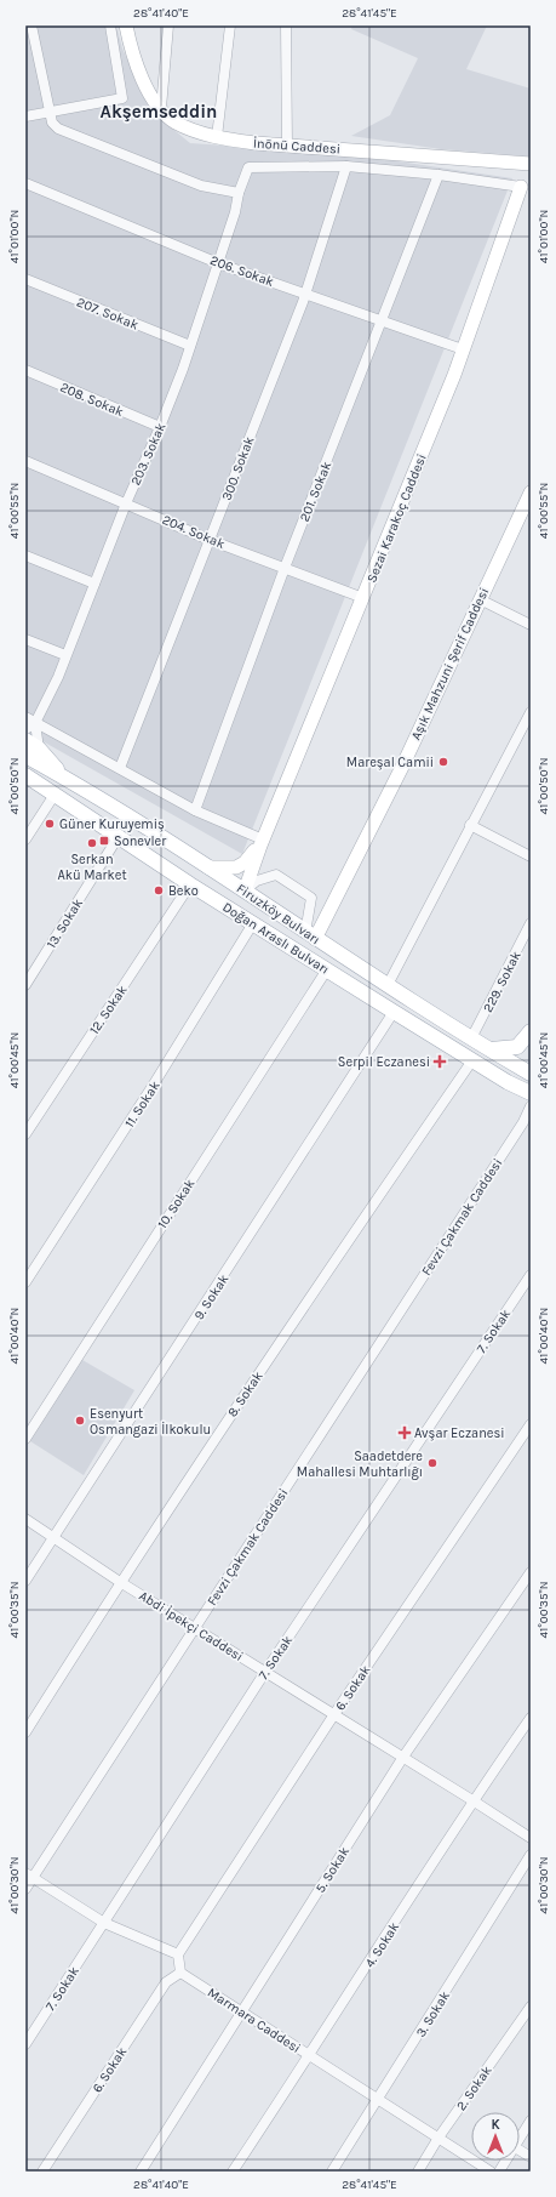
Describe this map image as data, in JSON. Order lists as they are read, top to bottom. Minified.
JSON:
{"streets":{"main road":["Firuzköy Bulvarı","Doğan Araslı Bulvarı"],"street":["İnönü Caddesi","206. Sokak","207. Sokak","208. Sokak","203. Sokak","300. Sokak","201. Sokak","Sezai Karakoç Caddesi","204. Sokak","Aşık Mahzuni Şerif Caddesi","13. Sokak","229. Sokak","12. Sokak","11. Sokak","10. Sokak","Fevzi Çakmak Caddesi","9. Sokak","7. Sokak","8. Sokak","Abdi İpekçi Caddesi","6. Sokak","5. Sokak","4. Sokak","3. Sokak","Marmara Caddesi","2. Sokak"]},"crossings":[["206. Sokak","203. Sokak"],["206. Sokak","300. Sokak"],["206. Sokak","201. Sokak"],["206. Sokak","Sezai Karakoç Caddesi"],["207. Sokak","203. Sokak"],["208. Sokak","203. Sokak"],["203. Sokak","300. Sokak"],["203. Sokak","204. Sokak"],["300. Sokak","204. Sokak"],["201. Sokak","204. Sokak"],["Sezai Karakoç Caddesi","204. Sokak"],["Sezai Karakoç Caddesi","Firuzköy Bulvarı"],["Aşık Mahzuni Şerif Caddesi","Firuzköy Bulvarı"],["Firuzköy Bulvarı","229. Sokak"],["13. Sokak","Doğan Araslı Bulvarı"],["Doğan Araslı Bulvarı","12. Sokak"],["Doğan Araslı Bulvarı","11. Sokak"],["Doğan Araslı Bulvarı","10. Sokak"],["Doğan Araslı Bulvarı","9. Sokak"],["Doğan Araslı Bulvarı","8. Sokak"],["Fevzi Çakmak Caddesi","Abdi İpekçi Caddesi"],["9. Sokak","Abdi İpekçi Caddesi"],["7. Sokak","Abdi İpekçi Caddesi"],["8. Sokak","Abdi İpekçi Caddesi"],["Abdi İpekçi Caddesi","6. Sokak"],["Abdi İpekçi Caddesi","5. Sokak"],["Abdi İpekçi Caddesi","4. Sokak"],["6. Sokak","Marmara Caddesi"],["5. Sokak","Marmara Caddesi"],["4. Sokak","Marmara Caddesi"],["3. Sokak","Marmara Caddesi"],["Marmara Caddesi","2. Sokak"]],"districts":["Akşemseddin"],"places":{"other":["Mareşal Camii","Güner Kuruyemiş","Serkan Akü Market","Beko","Esenyurt Osmangazi İlkokulu","Saadetdere Mahallesi Muhtarlığı"],"transit":["Sonevler"],"health":["Serpil Eczanesi","Avşar Eczanesi"]},"north":"top","coordinates":["28°41'40\"E","28°41'45\"E","41°01'00\"N","41°00'55\"N","41°00'50\"N","41°00'45\"N","41°00'40\"N","41°00'35\"N","41°00'30\"N"]}
